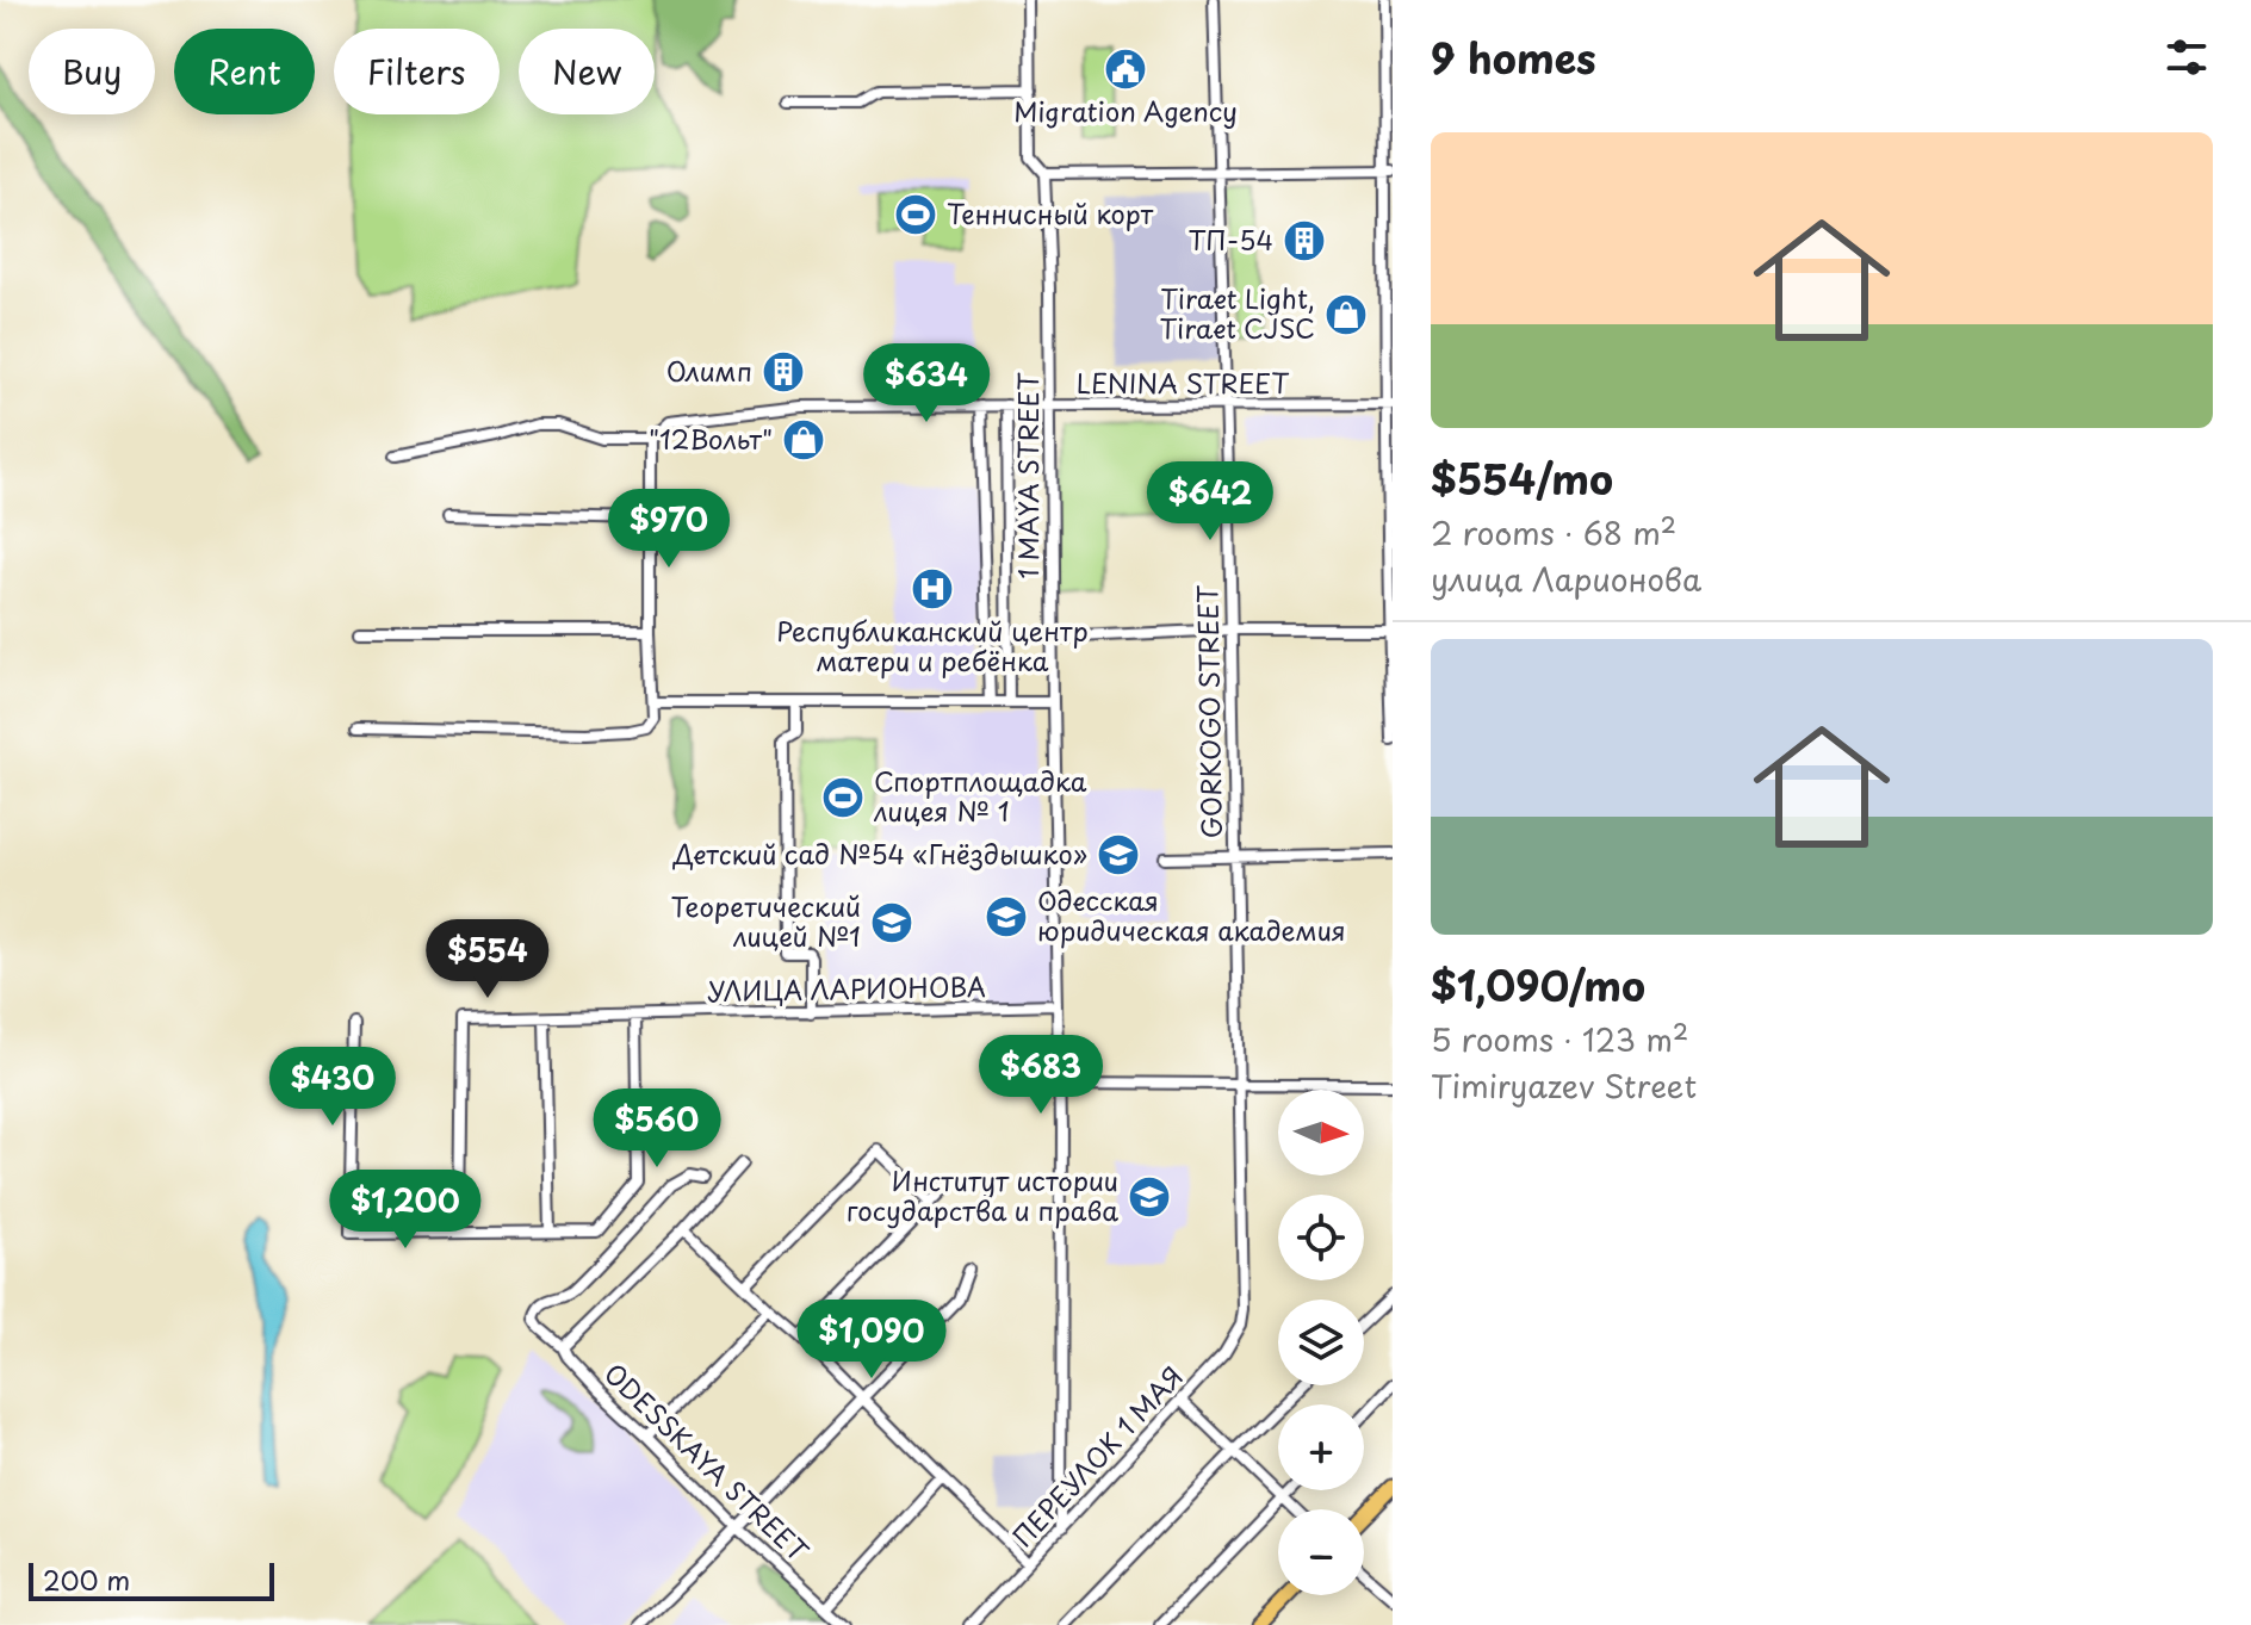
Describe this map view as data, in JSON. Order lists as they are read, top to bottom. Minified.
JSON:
{"streets":{"street":["LENINA STREET","1 MAYA STREET","GORKOGO STREET","УЛИЦА ЛАРИОНОВА","ПЕРЕУЛОК 1 МАЯ","ODESSKAYA STREET"]},"crossings":[["LENINA STREET","1 MAYA STREET"],["LENINA STREET","GORKOGO STREET"],["1 MAYA STREET","УЛИЦА ЛАРИОНОВА"],["1 MAYA STREET","ПЕРЕУЛОК 1 МАЯ"],["GORKOGO STREET","ПЕРЕУЛОК 1 МАЯ"]],"places":{"public building":["Migration Agency"],"sports":["Теннисный корт","Спортплощадка лицея № 1"],"building":["ТП-54","Олимп"],"shop":["Tiraet Light, Tiraet CJSC","\"12Вольт\""],"hospital":["Республиканский центр матери и ребёнка"],"school or university":["Детский сад №54 «Гнёздышко»","Одесская юридическая академия","Теоретический лицей №1","Институт истории государства и права"]},"scale_bar":"200 m","north":"right","page":{"heading":"9 homes","chip":["Buy","Rent","Filters","New"],"list":[{"name":"$554/mo","note":"2 rooms · 68 m² · улица Ларионова"},{"name":"$1,090/mo","note":"5 rooms · 123 m² · Timiryazev Street"}],"price":["$634","$642","$970","$554","$683","$430","$560","$1,200","$1,090"],"map_buttons":["+","−"],"scale":"200 m"}}
